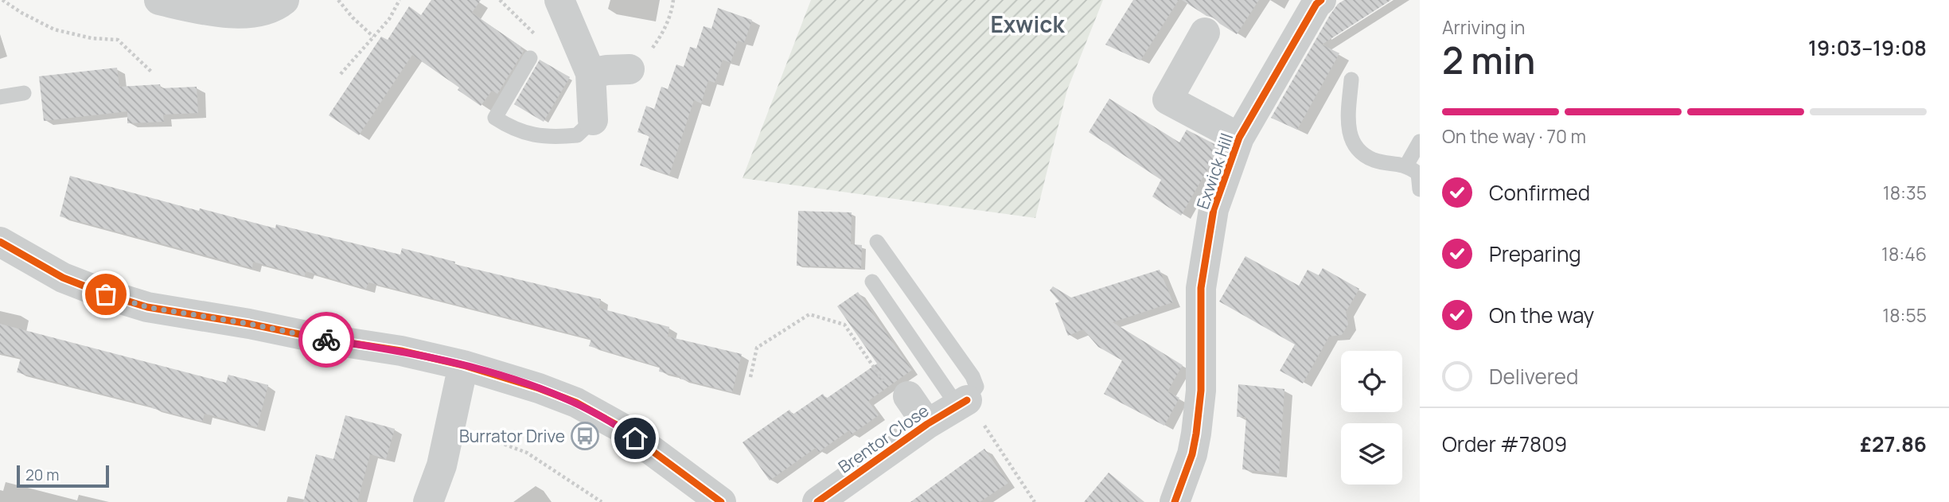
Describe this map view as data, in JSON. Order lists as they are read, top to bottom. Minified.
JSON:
{"streets":{"street":["Exwick Hill","Brentor Close"]},"districts":["Exwick"],"places":{"bus stop":["Burrator Drive"]},"scale_bar":"20 m","page":{"heading":["2 min","Arriving in","19:03–19:08"],"panel":["Order #7809","£27.86"],"bar":"On the way · 70 m","list":[["Confirmed","18:35"],["Preparing","18:46"],["On the way","18:55"],"Delivered"],"scale":"20 m"}}
